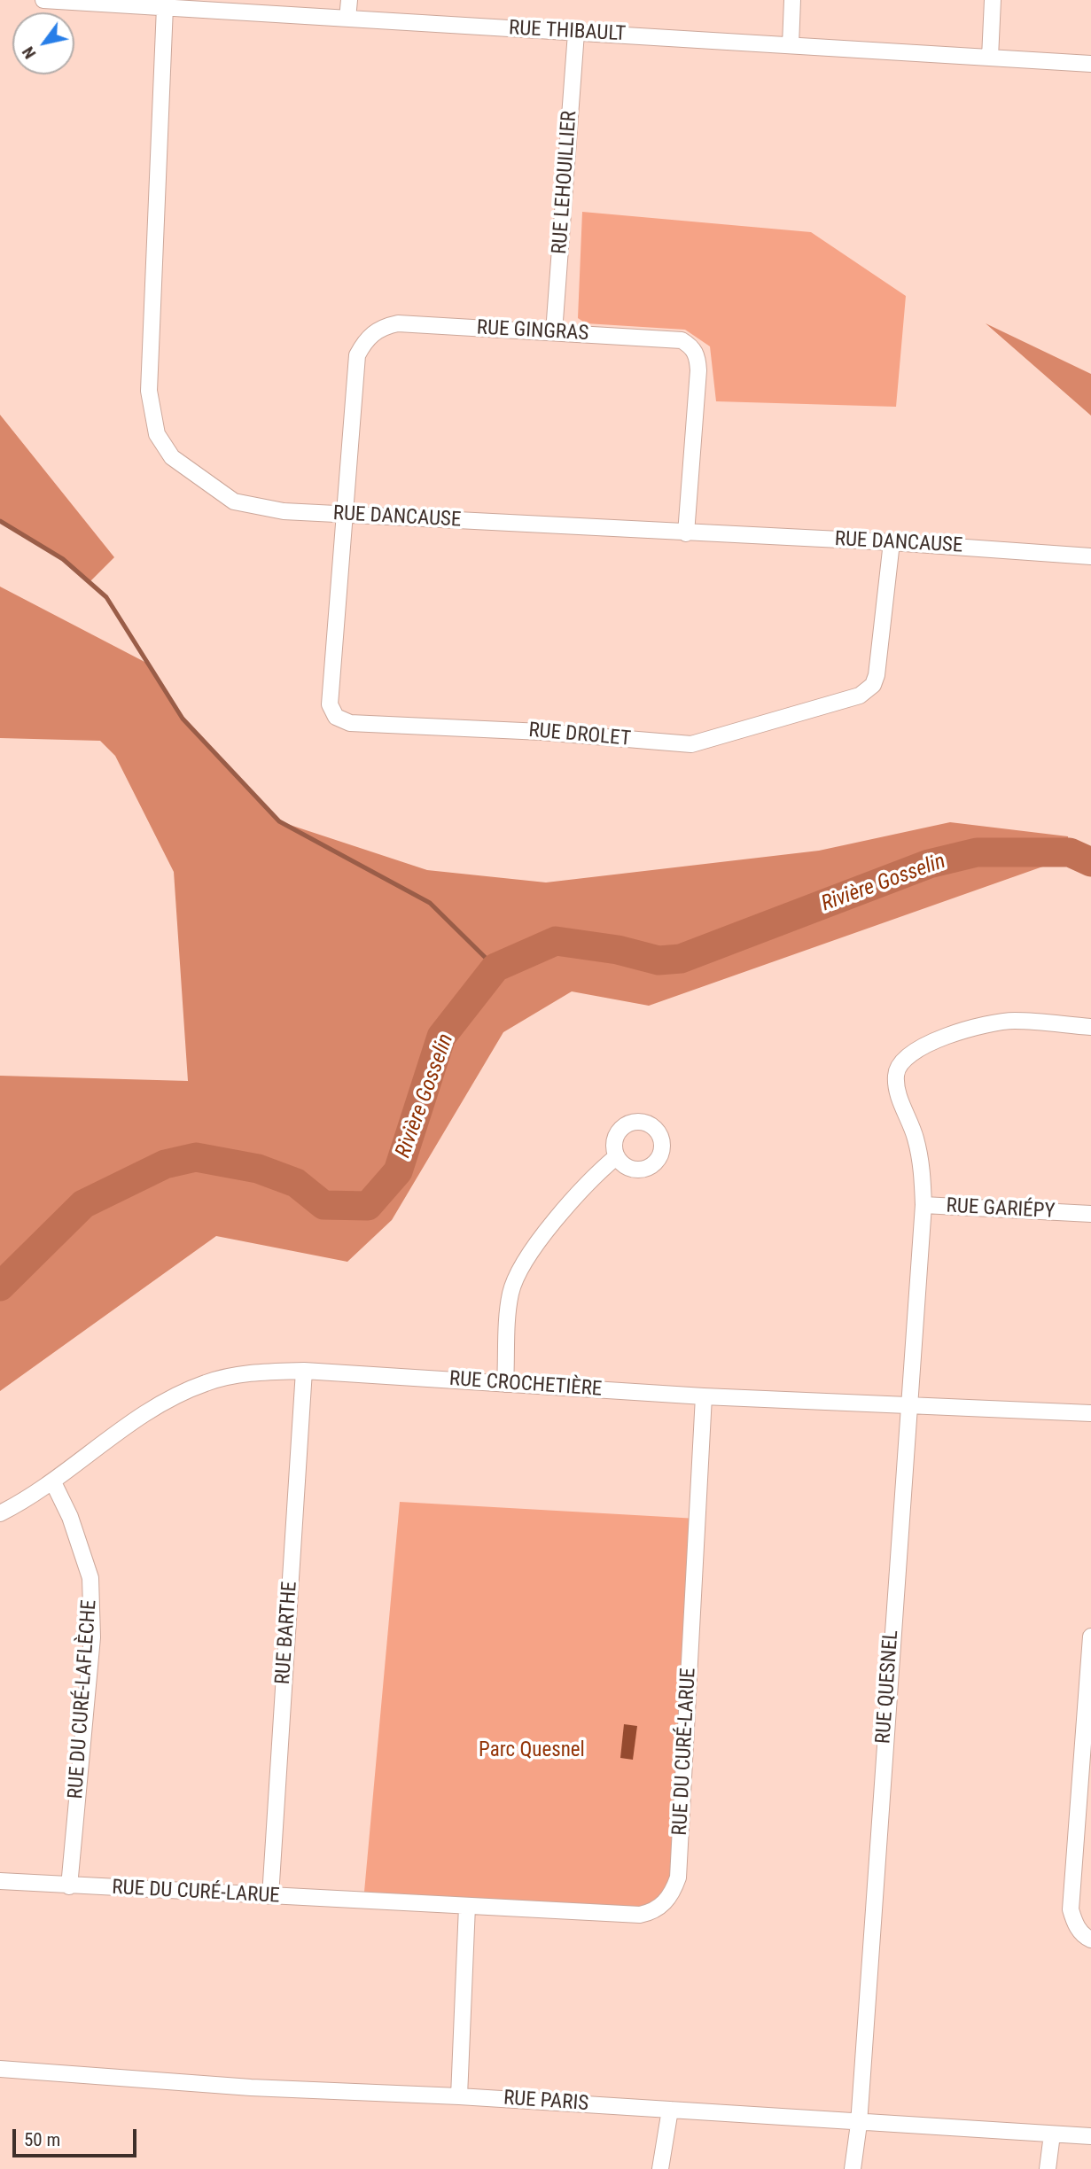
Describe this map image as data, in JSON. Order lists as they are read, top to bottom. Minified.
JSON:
{"streets":{"street":["RUE THIBAULT","RUE LEHOUILLIER","RUE GINGRAS","RUE DANCAUSE","RUE DROLET","RUE GARIÉPY","RUE CROCHETIÈRE","RUE BARTHE","RUE QUESNEL","RUE DU CURÉ-LAFLÈCHE","RUE DU CURÉ-LARUE","RUE PARIS"]},"crossings":[["RUE THIBAULT","RUE LEHOUILLIER"],["RUE THIBAULT","RUE DANCAUSE"],["RUE LEHOUILLIER","RUE GINGRAS"],["RUE GINGRAS","RUE DANCAUSE"],["RUE GINGRAS","RUE DROLET"],["RUE DANCAUSE","RUE DROLET"],["RUE GARIÉPY","RUE QUESNEL"],["RUE CROCHETIÈRE","RUE BARTHE"],["RUE CROCHETIÈRE","RUE QUESNEL"],["RUE CROCHETIÈRE","RUE DU CURÉ-LAFLÈCHE"],["RUE CROCHETIÈRE","RUE DU CURÉ-LARUE"],["RUE BARTHE","RUE DU CURÉ-LARUE"],["RUE QUESNEL","RUE PARIS"],["RUE DU CURÉ-LAFLÈCHE","RUE DU CURÉ-LARUE"]],"water":["Rivière Gosselin"],"parks":["Parc Quesnel"],"scale_bar":"50 m","north":"bottom left"}
